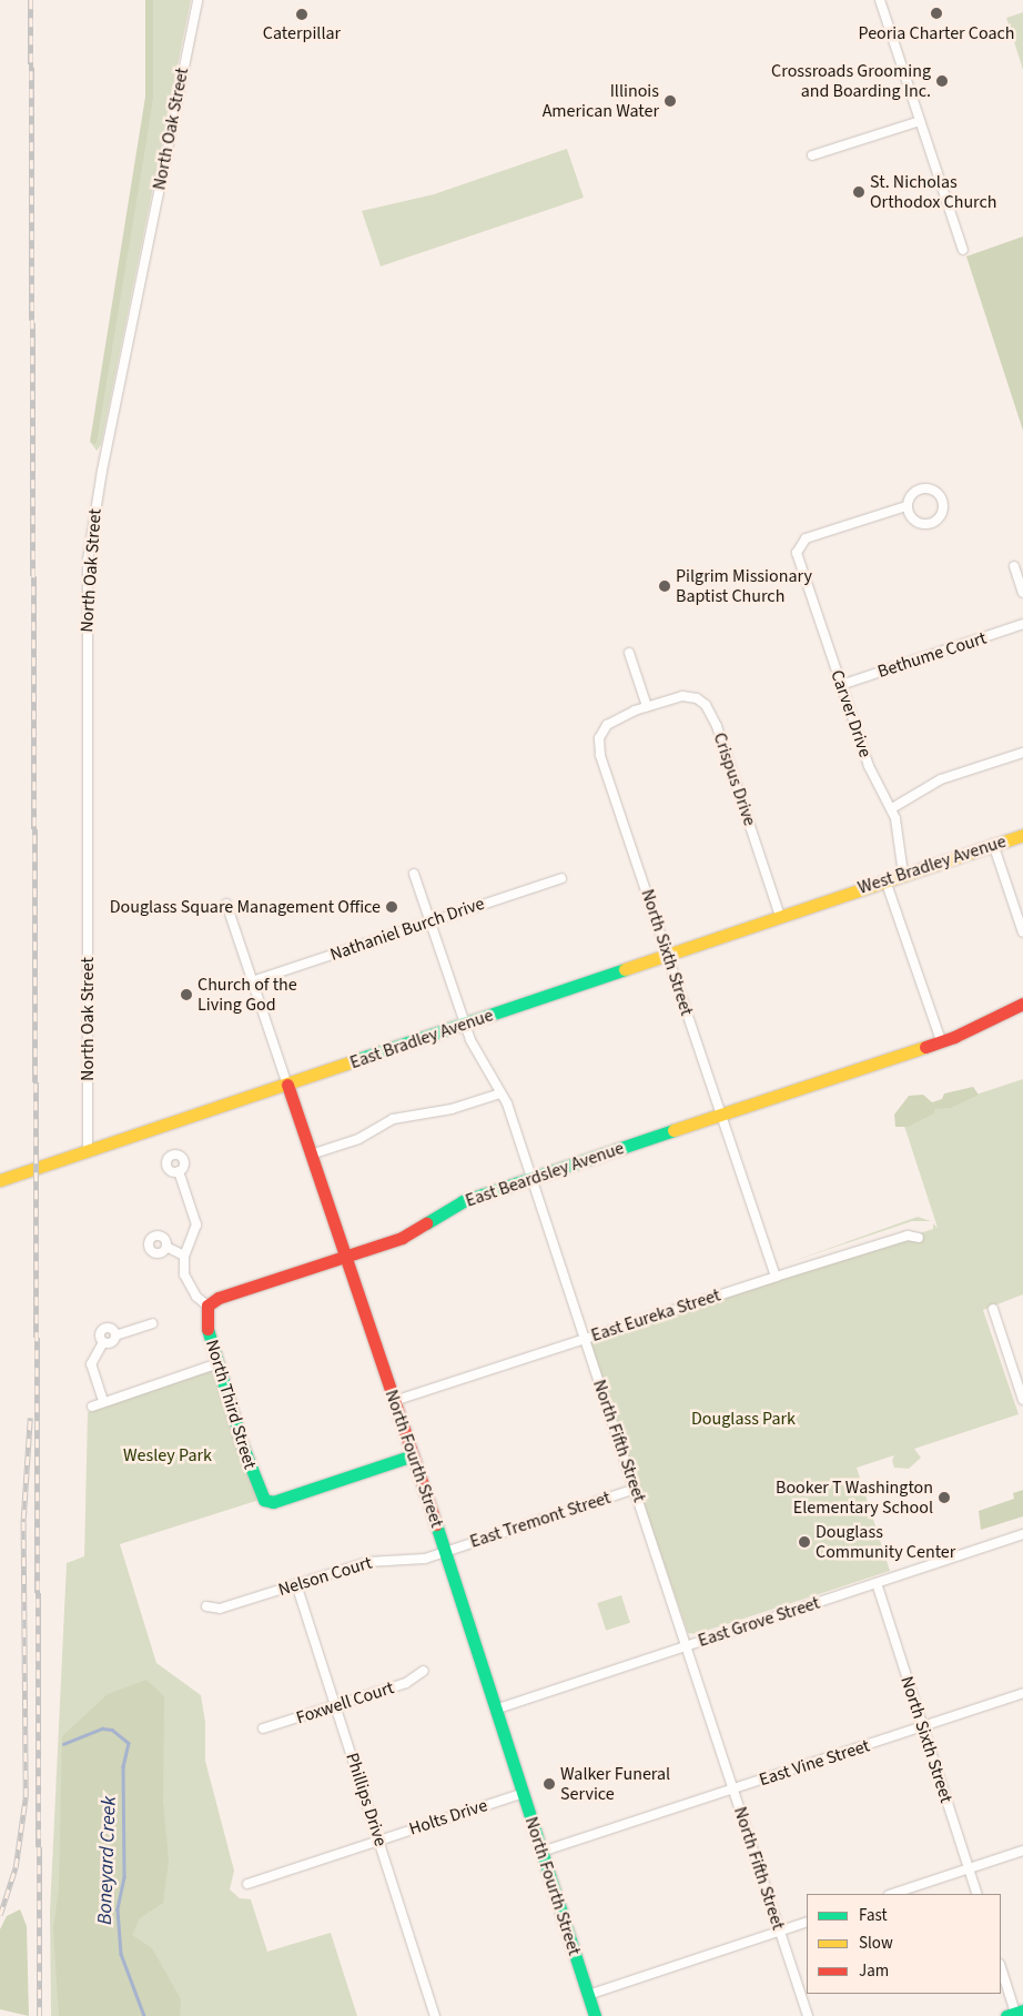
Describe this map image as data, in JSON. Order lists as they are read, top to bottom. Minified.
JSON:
{"streets":{"street":["North Oak Street","Bethume Court","Carver Drive","Crispus Drive","West Bradley Avenue","Nathaniel Burch Drive","North Sixth Street","East Bradley Avenue","East Beardsley Avenue","East Eureka Street","North Third Street","North Fifth Street","North Fourth Street","East Tremont Street","Nelson Court","East Grove Street","Foxwell Court","East Vine Street","Phillips Drive","Holts Drive"]},"crossings":[["North Oak Street","East Bradley Avenue"],["Bethume Court","Carver Drive"],["Carver Drive","West Bradley Avenue"],["Crispus Drive","North Sixth Street"],["Crispus Drive","East Bradley Avenue"],["West Bradley Avenue","East Bradley Avenue"],["Nathaniel Burch Drive","North Fifth Street"],["Nathaniel Burch Drive","North Fourth Street"],["North Sixth Street","East Bradley Avenue"],["North Sixth Street","East Beardsley Avenue"],["North Sixth Street","East Eureka Street"],["North Sixth Street","East Grove Street"],["North Sixth Street","East Vine Street"],["East Bradley Avenue","North Fifth Street"],["East Bradley Avenue","North Fourth Street"],["East Beardsley Avenue","North Third Street"],["East Beardsley Avenue","North Fifth Street"],["East Beardsley Avenue","North Fourth Street"],["East Eureka Street","North Fifth Street"],["East Eureka Street","North Fourth Street"],["North Third Street","North Fourth Street"],["North Fifth Street","East Tremont Street"],["North Fifth Street","East Grove Street"],["North Fifth Street","East Vine Street"],["North Fourth Street","East Tremont Street"],["North Fourth Street","Nelson Court"],["North Fourth Street","East Grove Street"],["North Fourth Street","East Vine Street"],["North Fourth Street","Holts Drive"],["East Tremont Street","Nelson Court"],["Nelson Court","Phillips Drive"],["Foxwell Court","Phillips Drive"],["Phillips Drive","Holts Drive"]],"water":["Boneyard Creek"],"parks":["Douglass Park","Wesley Park"],"places":["Peoria Charter Coach","Caterpillar","Crossroads Grooming and Boarding Inc.","Illinois American Water","St. Nicholas Orthodox Church","Pilgrim Missionary Baptist Church","Douglass Square Management Office","Church of the Living God","Booker T Washington Elementary School","Douglass Community Center","Walker Funeral Service"],"legend":["Fast","Slow","Jam"]}
